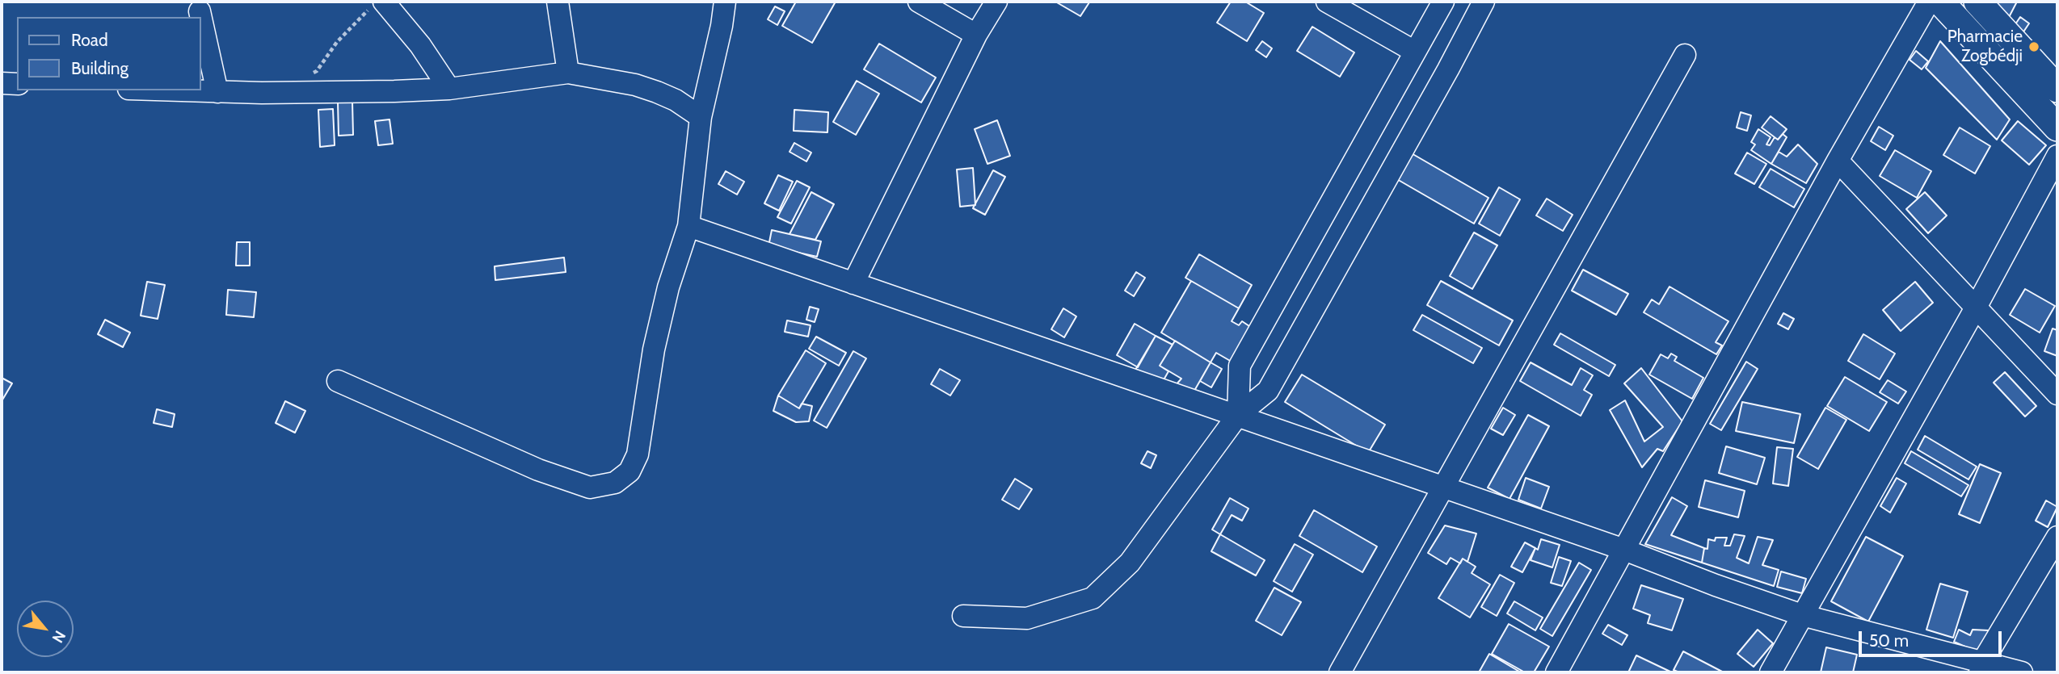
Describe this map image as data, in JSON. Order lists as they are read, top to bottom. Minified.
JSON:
{"places":["Pharmacie Zogbédji"],"legend":["Road","Building"],"scale_bar":"50 m","north":"bottom right"}
